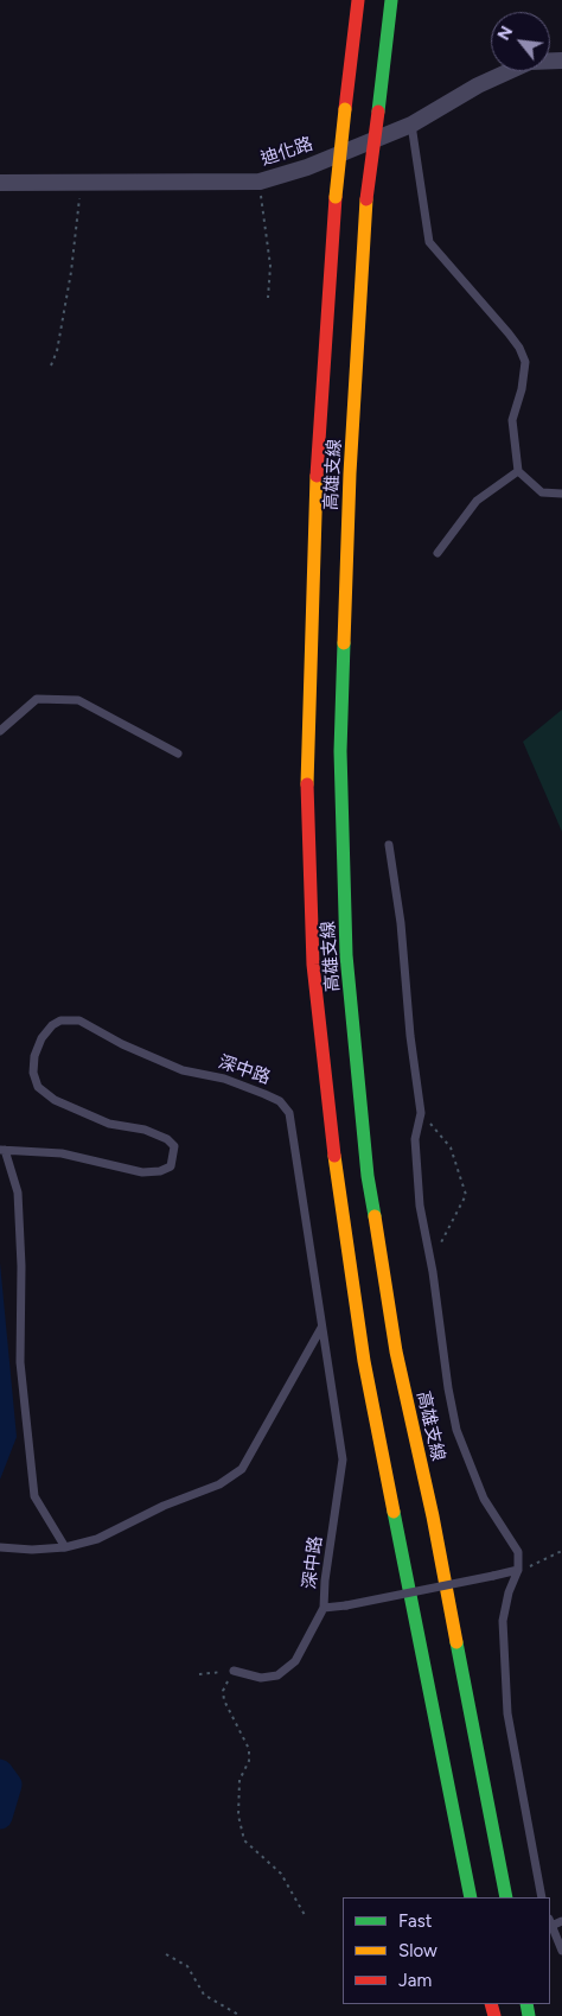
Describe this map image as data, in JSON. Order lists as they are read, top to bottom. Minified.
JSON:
{"streets":{"highway":["高雄支線"],"street":["迪化路"],"lane":["深中路"]},"legend":["Fast","Slow","Jam"],"north":"top left"}
